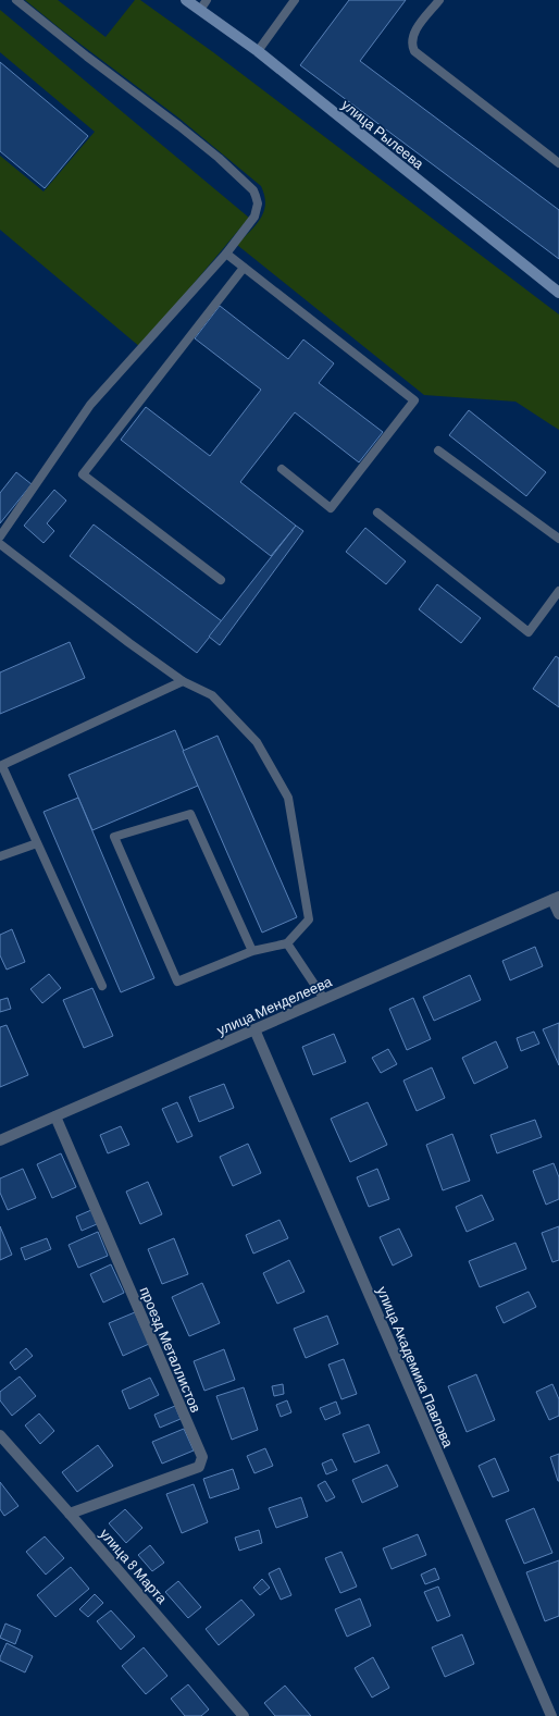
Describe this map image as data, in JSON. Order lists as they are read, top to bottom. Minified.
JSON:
{"streets":{"street":["улица Рылеева","улица Менделеева","проезд Металлистов","улица Академика Павлова","улица 8 Марта"]},"crossings":[["улица Менделеева","проезд Металлистов"],["улица Менделеева","улица Академика Павлова"],["проезд Металлистов","улица 8 Марта"]]}
